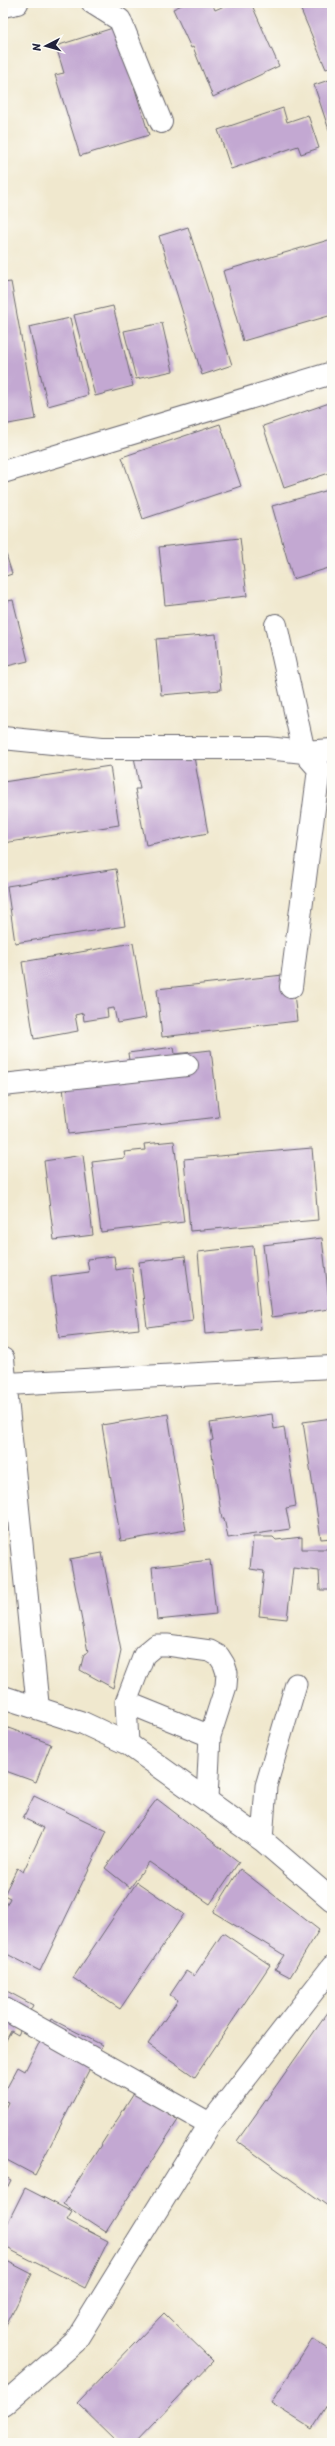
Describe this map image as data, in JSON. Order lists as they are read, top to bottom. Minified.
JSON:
{"north":"left"}
